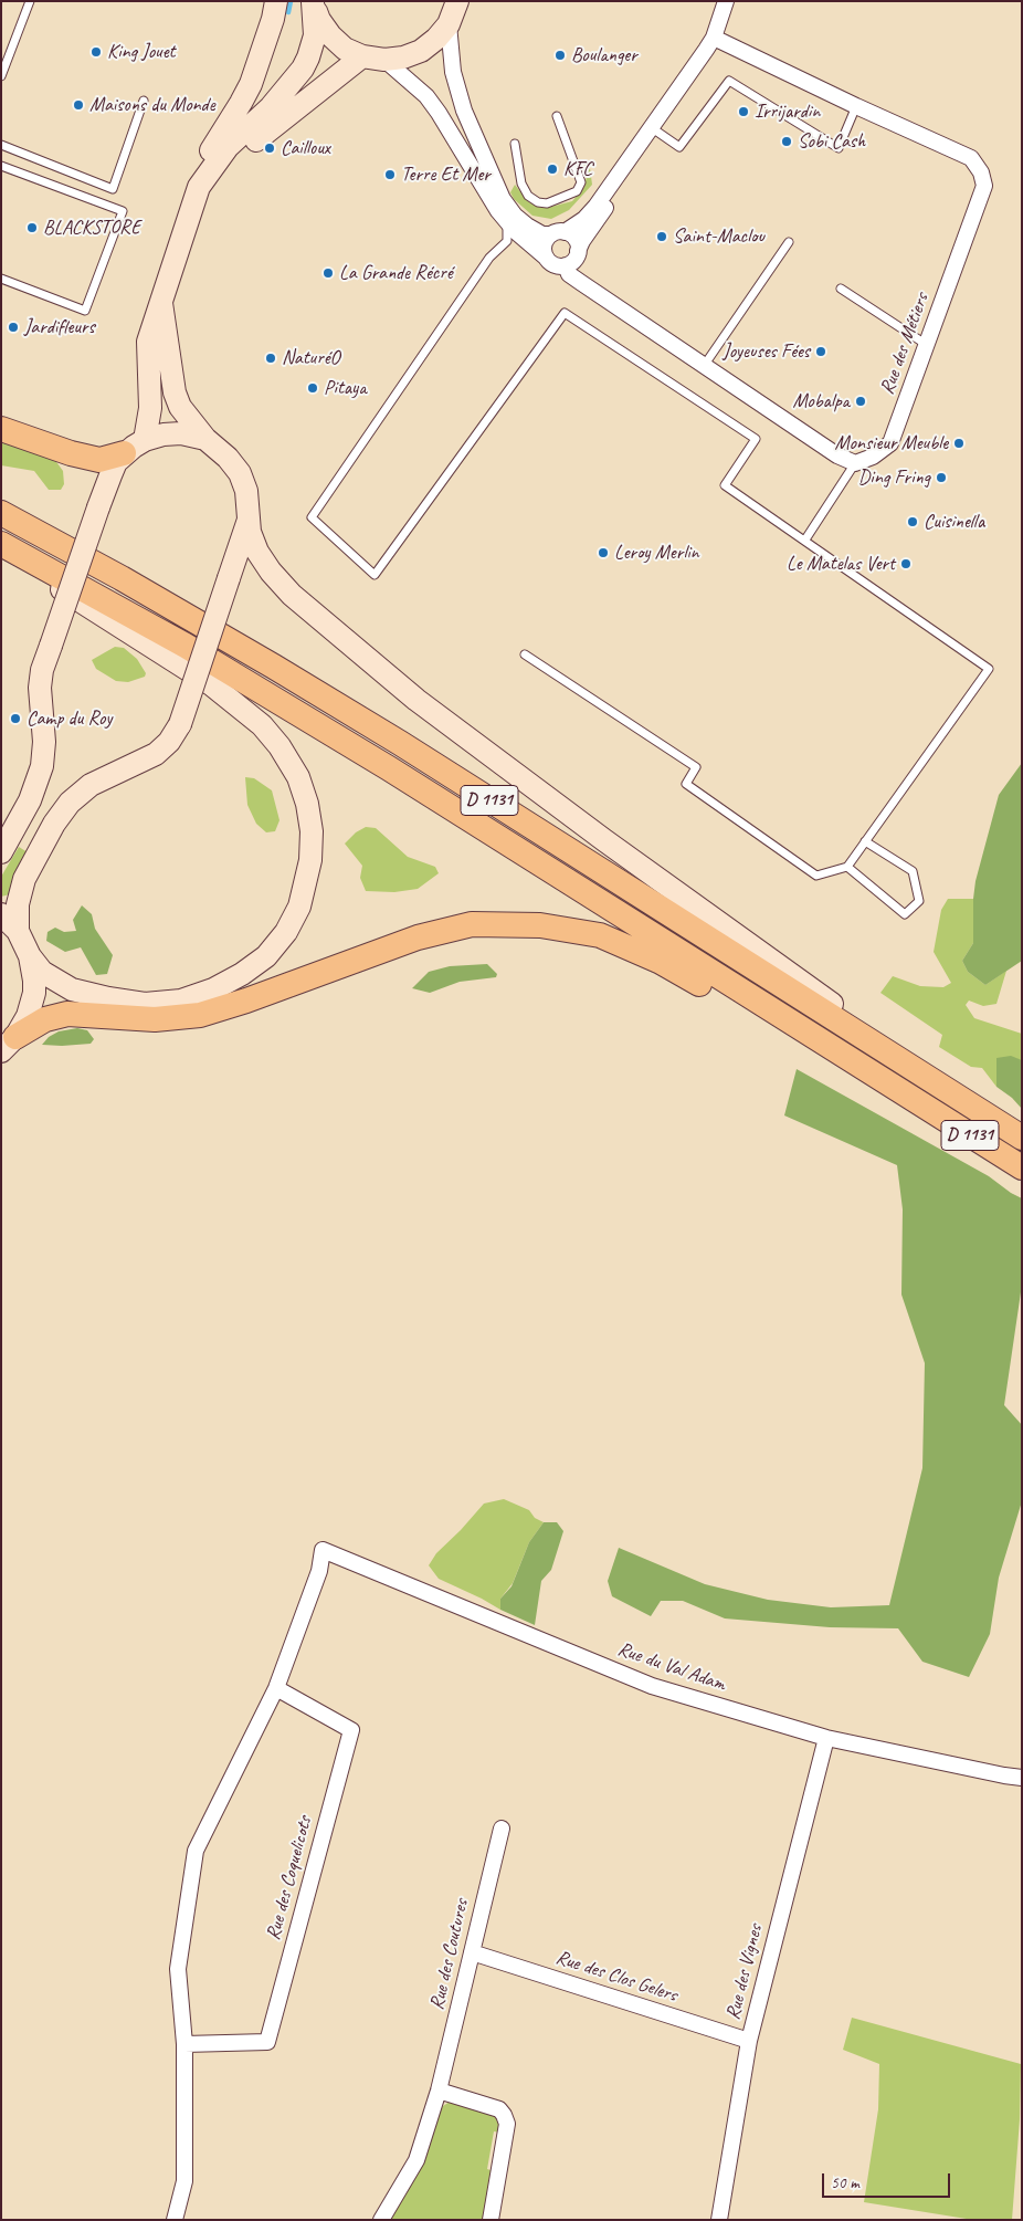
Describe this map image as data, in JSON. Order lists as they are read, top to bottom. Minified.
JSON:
{"streets":{"main road":["D 1131"],"street":["Rue des Métiers","Rue du Val Adam","Rue des Coquelicots","Rue des Coutures","Rue des Vignes","Rue des Clos Gelers"]},"crossings":[["Rue du Val Adam","Rue des Coquelicots"],["Rue du Val Adam","Rue des Vignes"],["Rue des Coutures","Rue des Clos Gelers"],["Rue des Vignes","Rue des Clos Gelers"]],"places":["King Jouet","Boulanger","Maisons du Monde","Irrijardin","Sobi Cash","Cailloux","KFC","Terre Et Mer","BLACKSTORE","Saint-Maclou","La Grande Récré","Jardifleurs","Joyeuses Fées","NaturéO","Pitaya","Mobalpa","Monsieur Meuble","Ding Fring","Cuisinella","Leroy Merlin","Le Matelas Vert","Camp du Roy"],"scale_bar":"50 m"}
